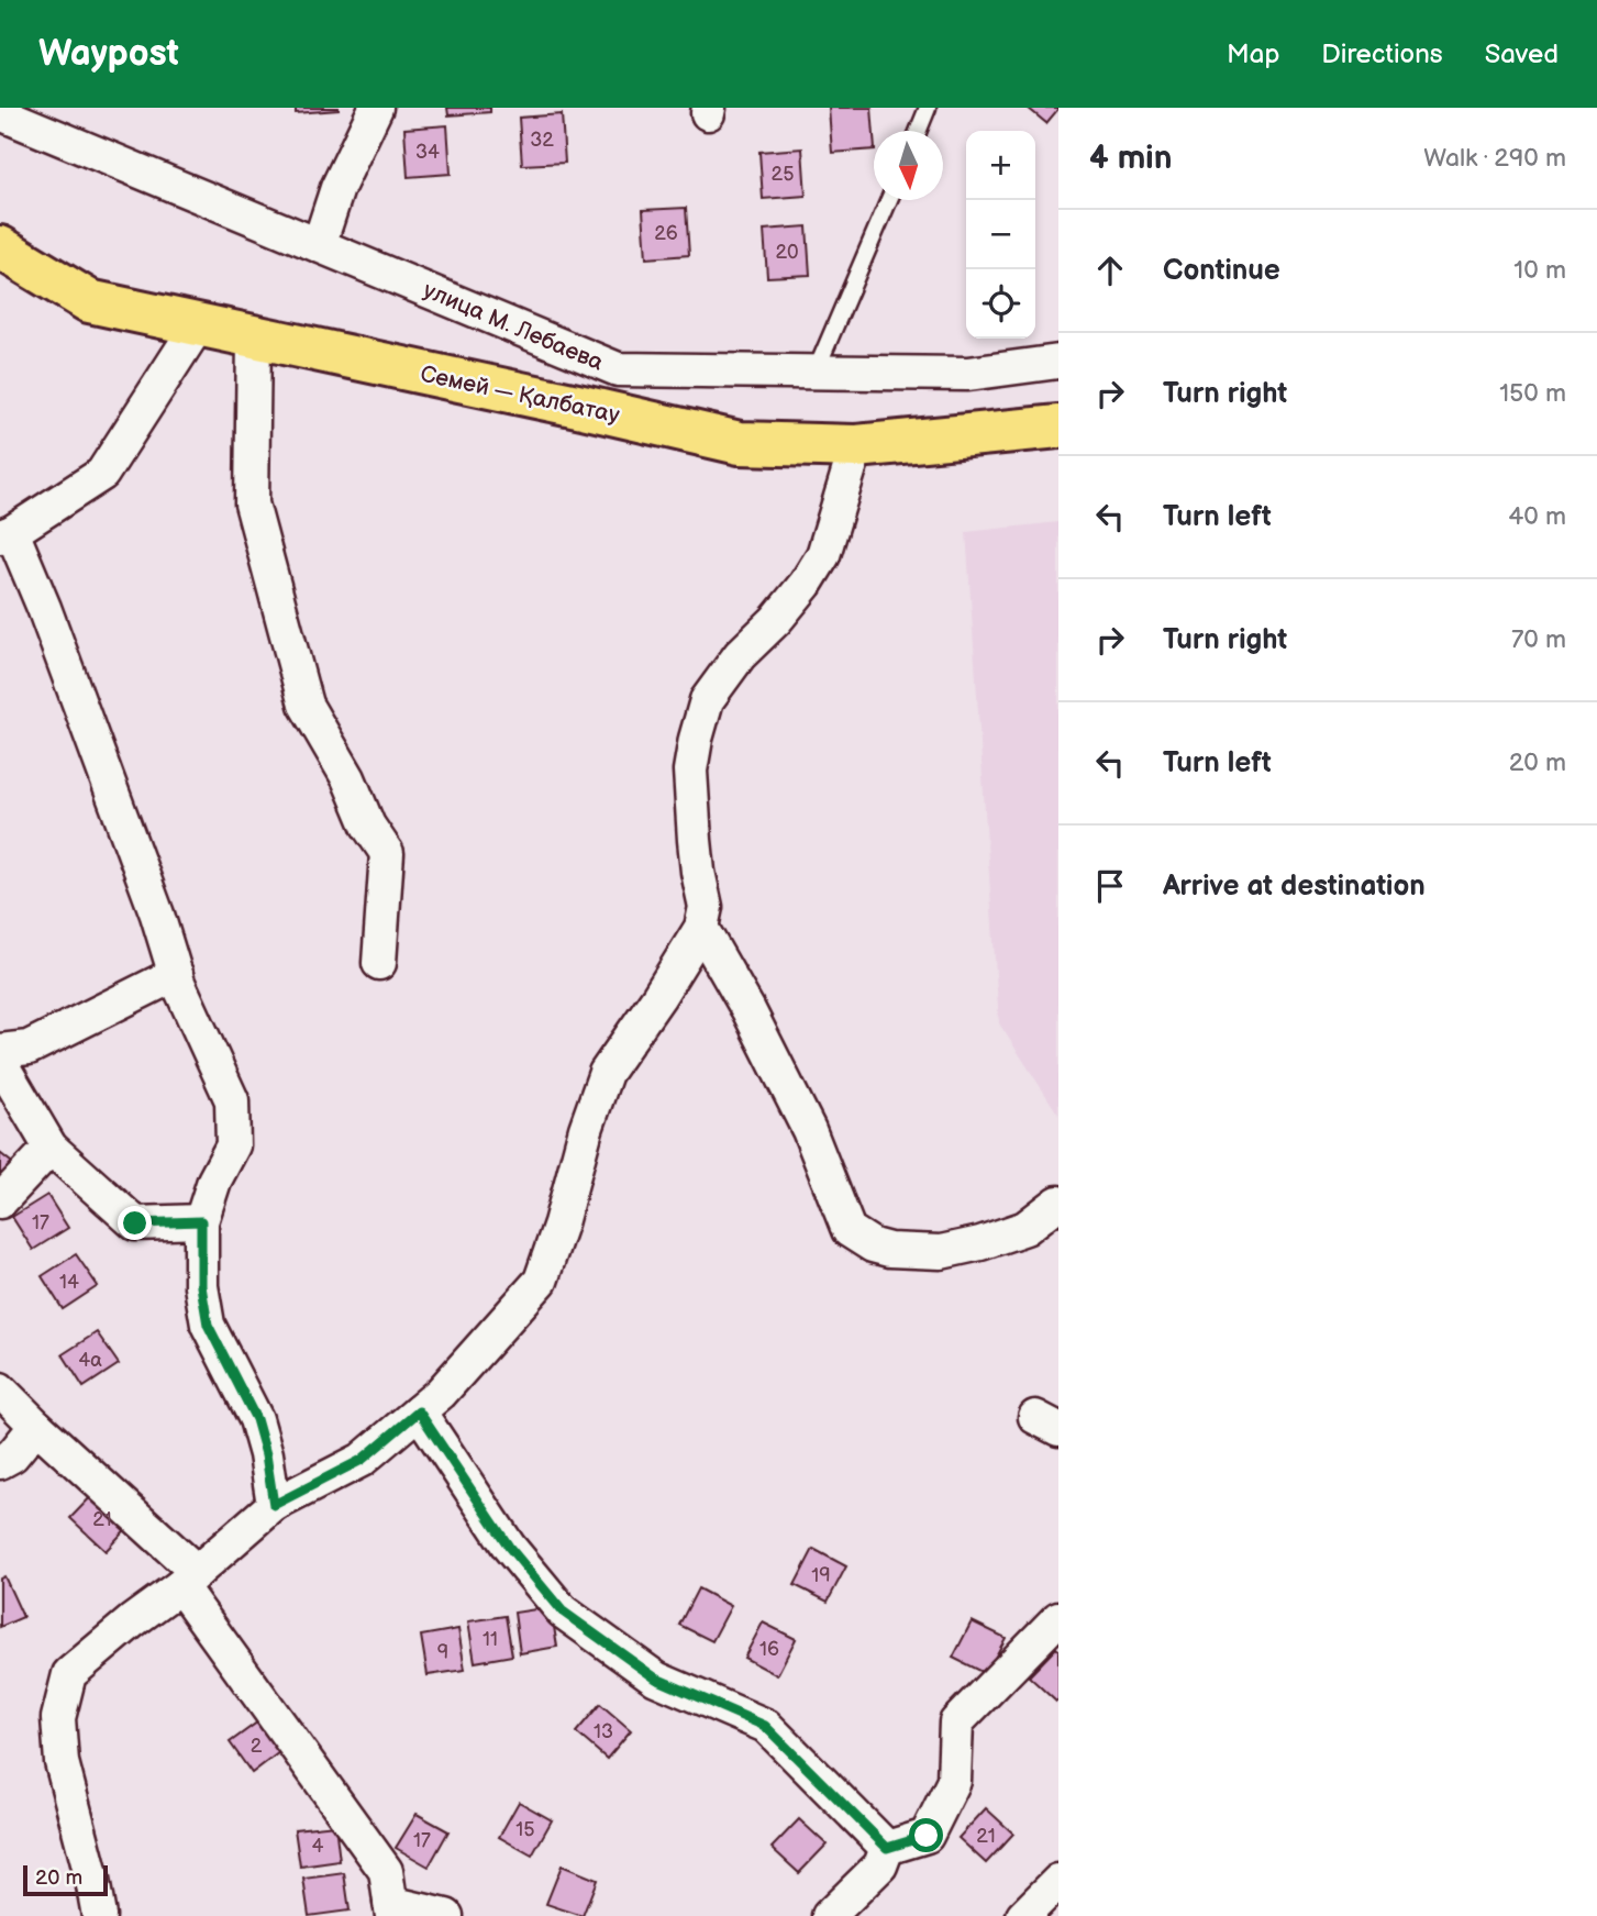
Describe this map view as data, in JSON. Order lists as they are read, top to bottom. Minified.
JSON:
{"streets":{"highway":["Семей — Қалбатау"],"street":["улица М. Лебаева"]},"house_numbers":["32","34","25","26","20","17","14","4а","21","19","11","16","9","13","2","15","21","17","4"],"scale_bar":"20 m","north":"bottom","page":{"header":"Waypost","nav":["Map","Directions","Saved"],"heading":["4 min","Walk · 290 m"],"map_buttons":["+","−"],"list":[["Continue","10 m"],["Turn right","150 m"],["Turn left","40 m"],["Turn right","70 m"],["Turn left","20 m"],"Arrive at destination"],"scale":"20 m"}}
